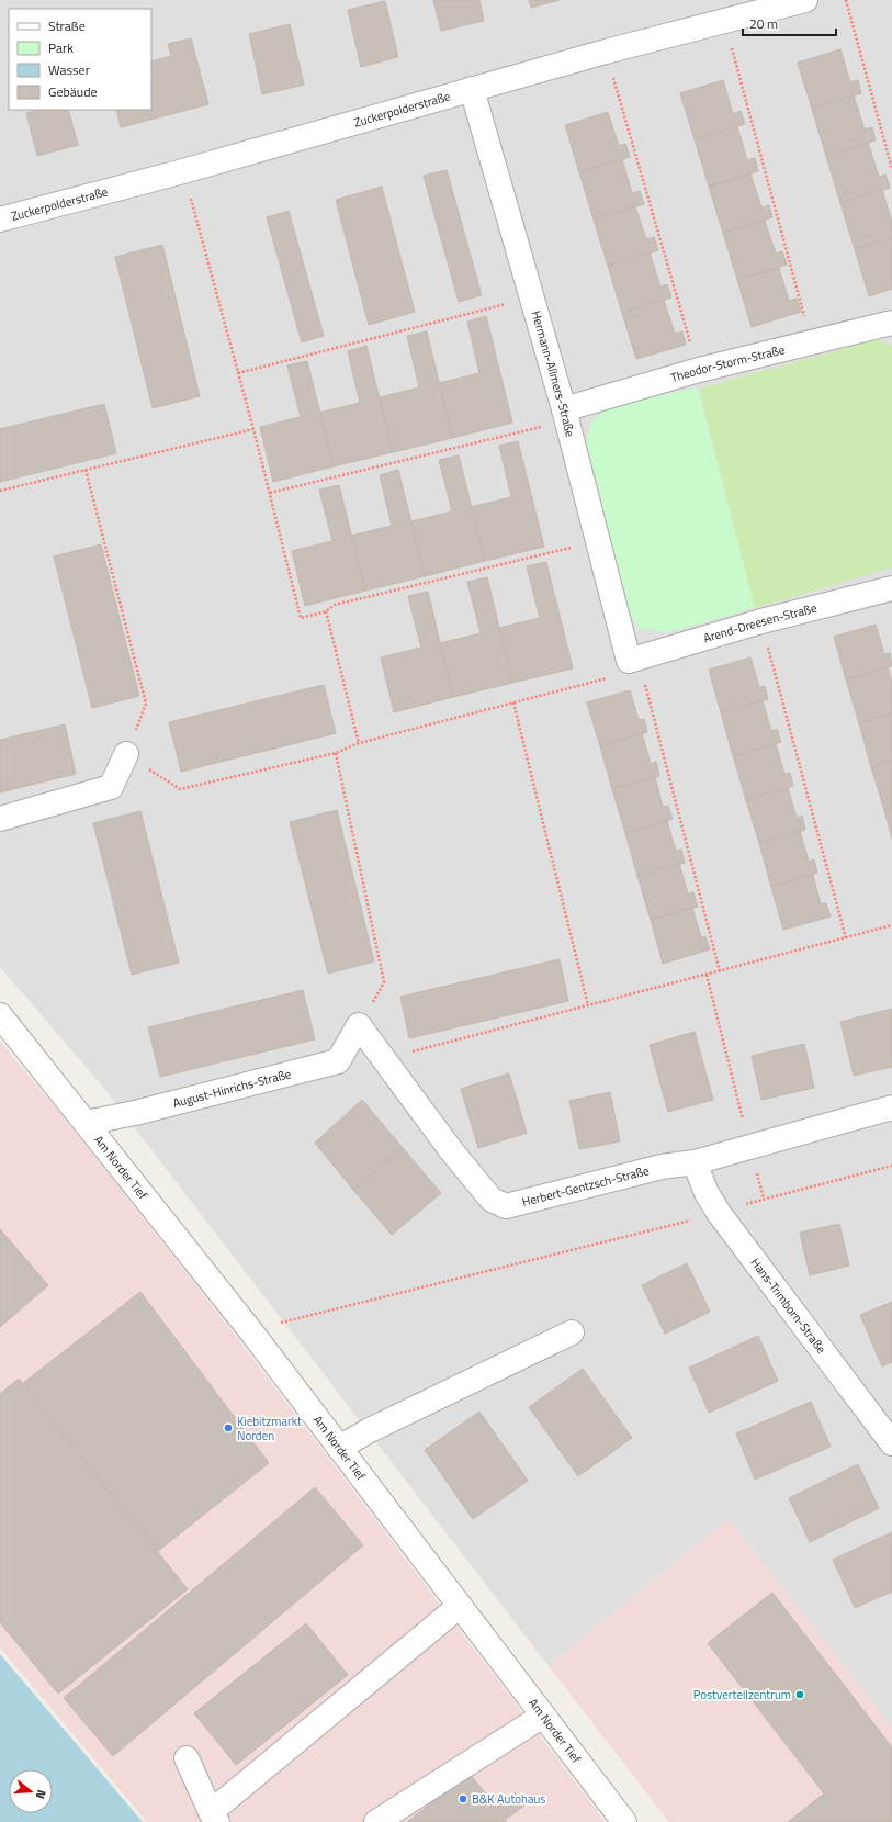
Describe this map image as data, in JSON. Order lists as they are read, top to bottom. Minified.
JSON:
{"streets":{"street":["Zuckerpolderstraße","Theodor-Storm-Straße","Hermann-Allmers-Straße","Arend-Dreesen-Straße","August-Hinrichs-Straße","Am Norder Tief","Herbert-Gentzsch-Straße","Hans-Trimborn-Straße"]},"crossings":[["Zuckerpolderstraße","Hermann-Allmers-Straße"],["Theodor-Storm-Straße","Hermann-Allmers-Straße"],["Hermann-Allmers-Straße","Arend-Dreesen-Straße"],["August-Hinrichs-Straße","Am Norder Tief"],["August-Hinrichs-Straße","Herbert-Gentzsch-Straße"],["Herbert-Gentzsch-Straße","Hans-Trimborn-Straße"]],"places":["Kiebitzmarkt Norden","Postverteilzentrum","B&K Autohaus"],"legend":["Straße","Park","Wasser","Gebäude"],"scale_bar":"20 m","north":"right"}
